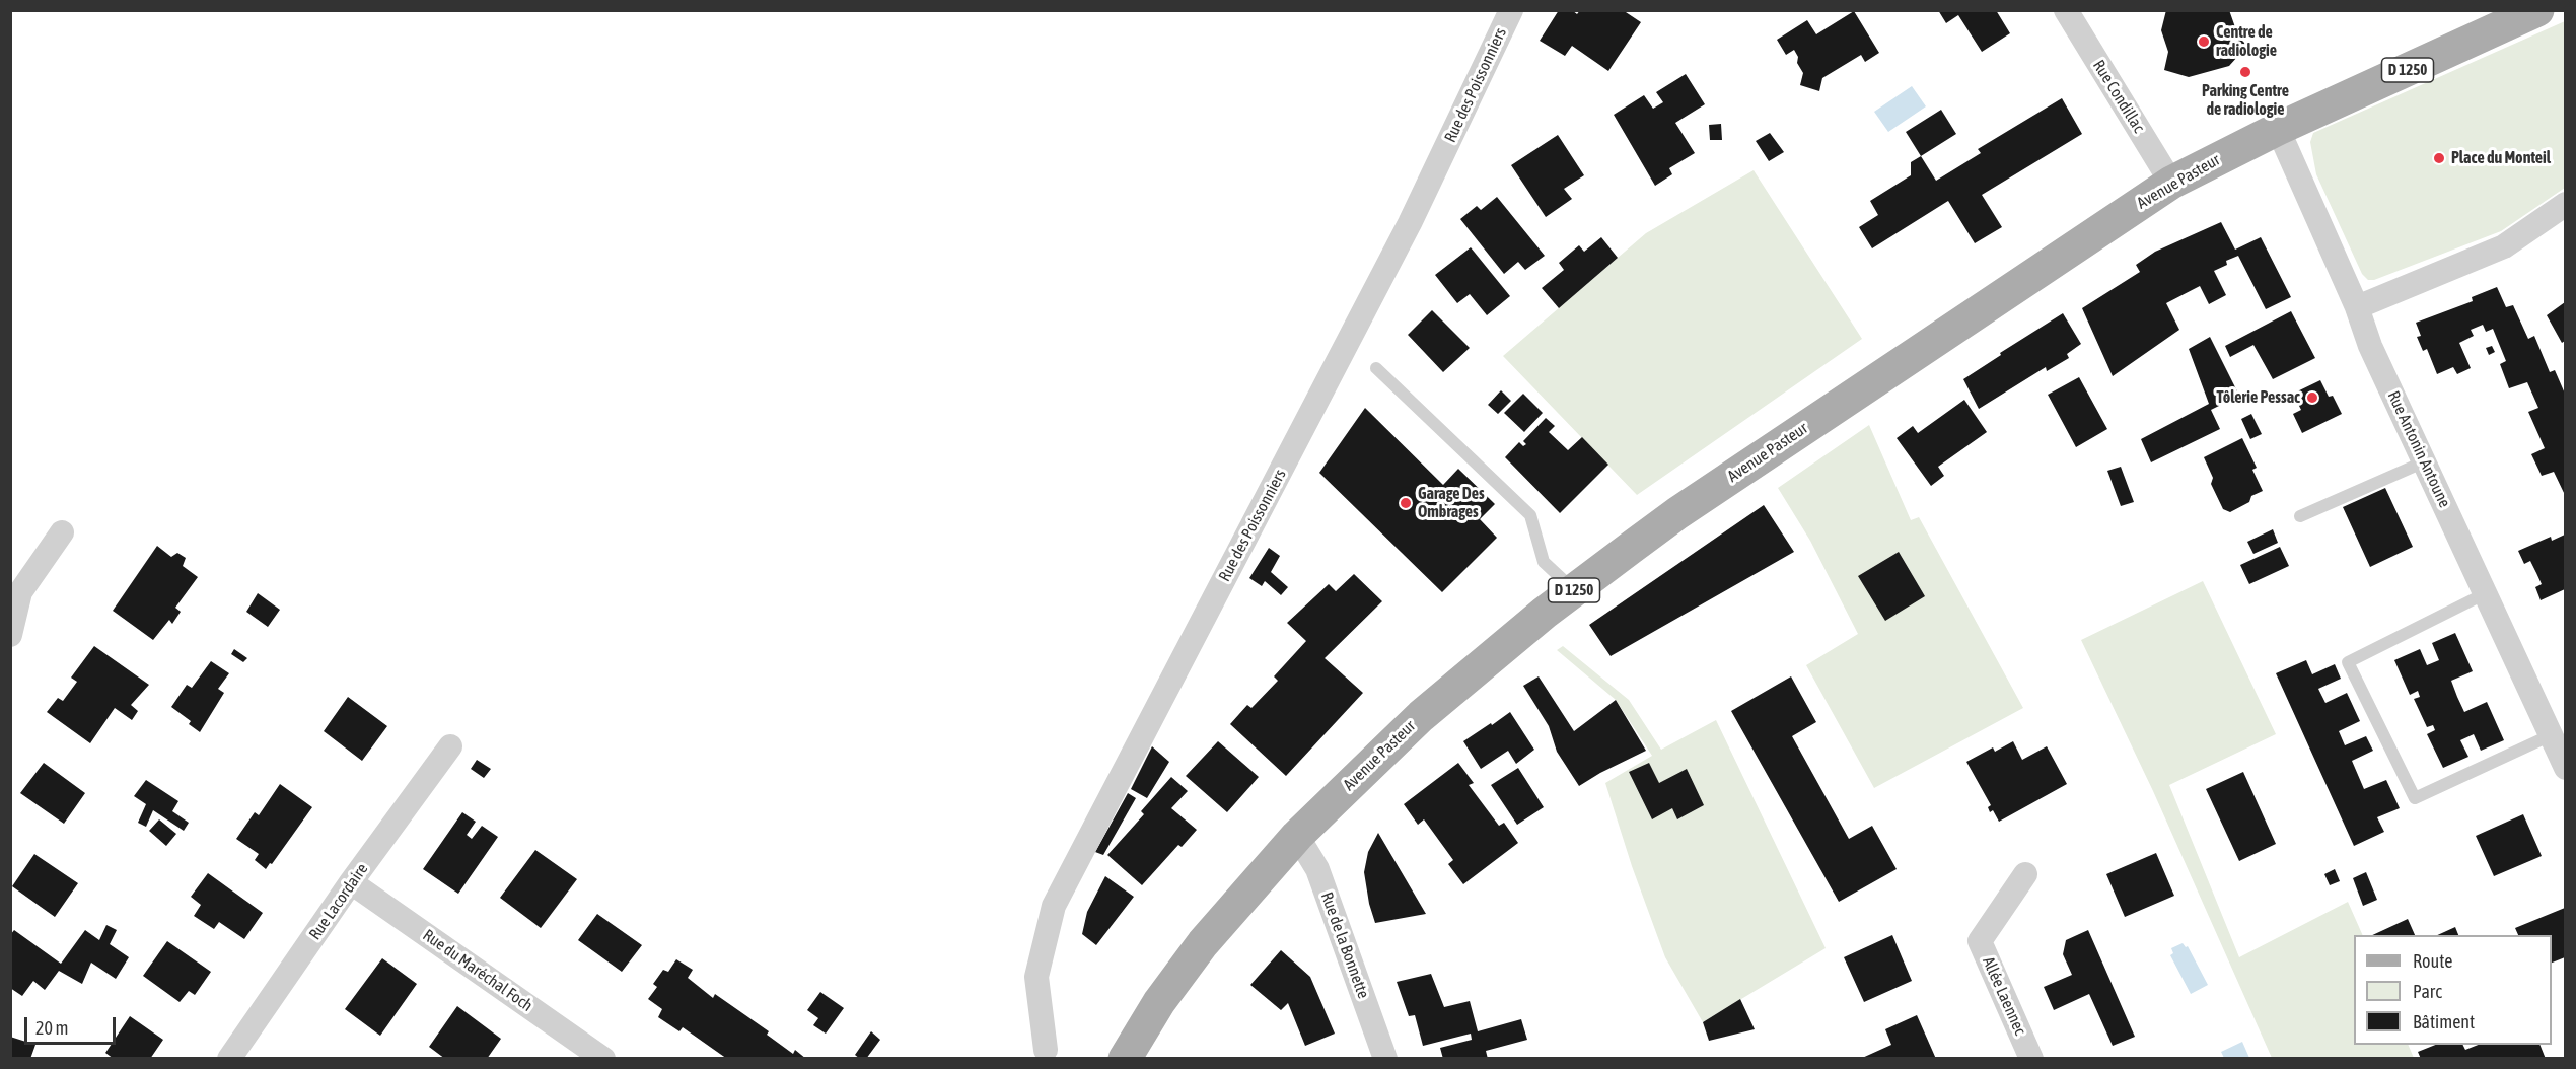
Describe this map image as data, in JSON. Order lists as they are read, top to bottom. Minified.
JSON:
{"streets":{"main road":["D 1250","Avenue Pasteur"],"street":["Rue des Poissonniers","Rue Condillac","Rue Antonin Antoune","Rue Lacordaire","Rue de la Bonnette","Rue du Maréchal Foch","Allée Laennec"]},"crossings":[["Rue Condillac","Avenue Pasteur"],["Avenue Pasteur","Rue Antonin Antoune"],["Avenue Pasteur","Rue de la Bonnette"],["Rue Lacordaire","Rue du Maréchal Foch"]],"places":["Centre de radiologie","Parking Centre de radiologie","Place du Monteil","Tôlerie Pessac","Garage Des Ombrages"],"legend":["Route","Parc","Bâtiment"],"scale_bar":"20 m"}
